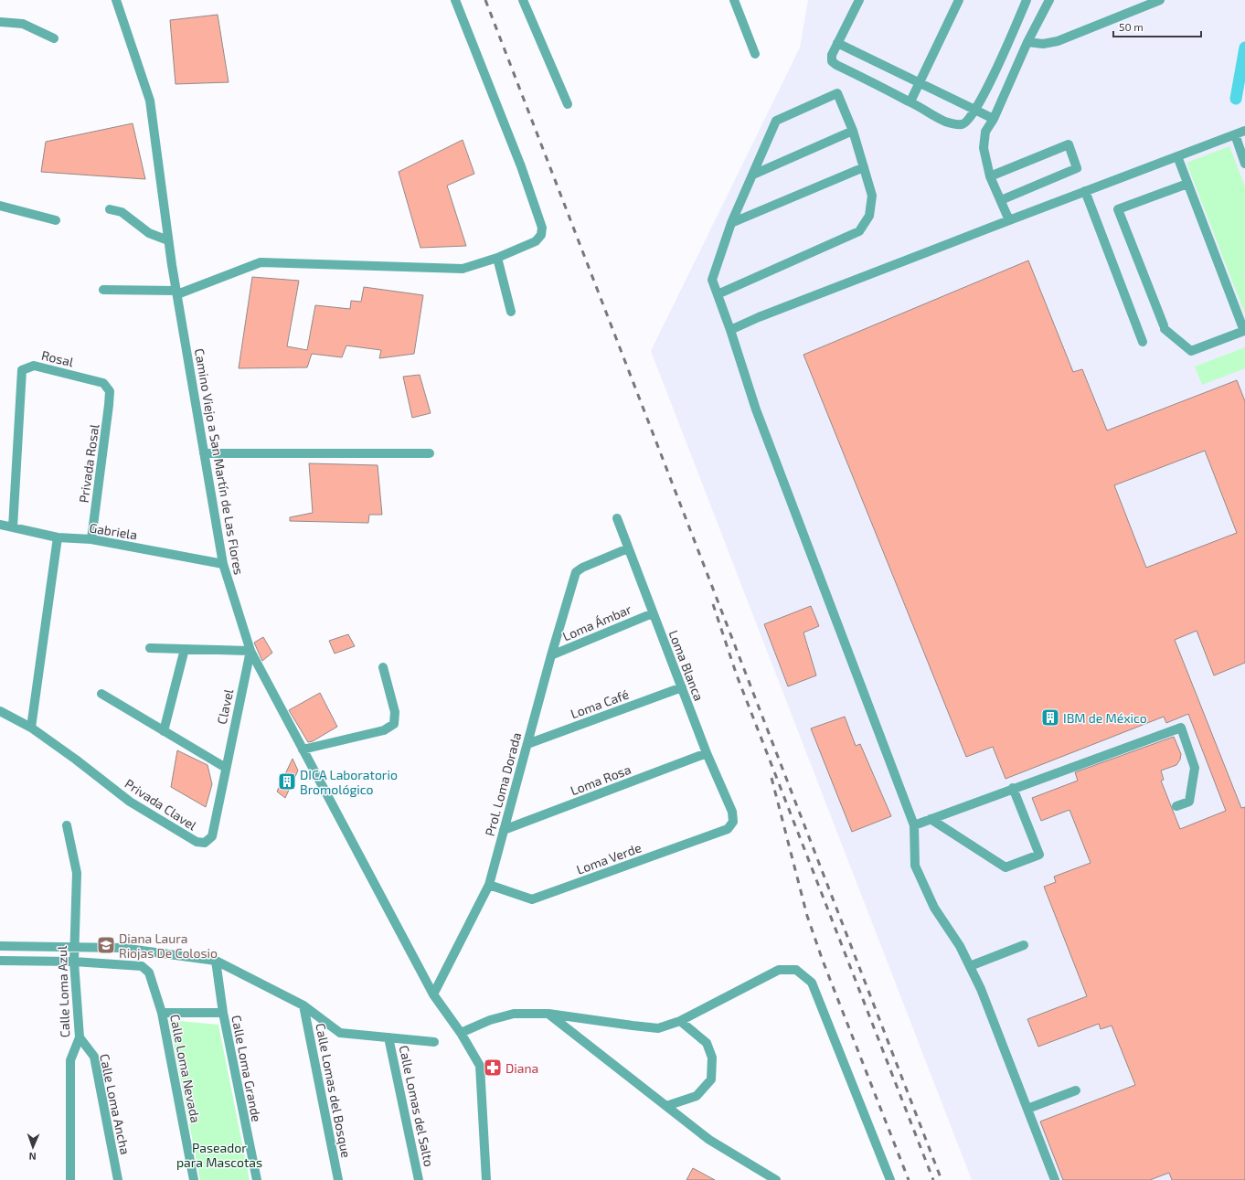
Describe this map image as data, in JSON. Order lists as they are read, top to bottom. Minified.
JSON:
{"streets":{"street":["Rosal","Camino Viejo a San Martín de Las Flores","Privada Rosal","Gabriela","Loma Ámbar","Loma Blanca","Loma Café","Clavel","Loma Rosa","Prol. Loma Dorada","Privada Clavel","Loma Verde","Calle Loma Azul","Calle Loma Nevada","Calle Loma Grande","Calle Lomas del Bosque","Calle Loma Ancha","Calle Lomas del Salto"]},"crossings":[["Rosal","Privada Rosal"],["Rosal","Gabriela"],["Camino Viejo a San Martín de Las Flores","Gabriela"],["Camino Viejo a San Martín de Las Flores","Clavel"],["Camino Viejo a San Martín de Las Flores","Prol. Loma Dorada"],["Privada Rosal","Gabriela"],["Loma Ámbar","Loma Blanca"],["Loma Ámbar","Prol. Loma Dorada"],["Loma Blanca","Loma Café"],["Loma Blanca","Loma Rosa"],["Loma Blanca","Prol. Loma Dorada"],["Loma Blanca","Loma Verde"],["Loma Café","Prol. Loma Dorada"],["Clavel","Privada Clavel"],["Loma Rosa","Prol. Loma Dorada"],["Prol. Loma Dorada","Loma Verde"],["Calle Loma Azul","Calle Loma Nevada"],["Calle Loma Azul","Calle Loma Ancha"]],"parks":["Paseador para Mascotas"],"places":{"building":["IBM de México","DICA Laboratorio Bromológico"],"school or university":["Diana Laura Riojas De Colosio"],"pharmacy":["Diana"]},"scale_bar":"50 m","north":"bottom"}
